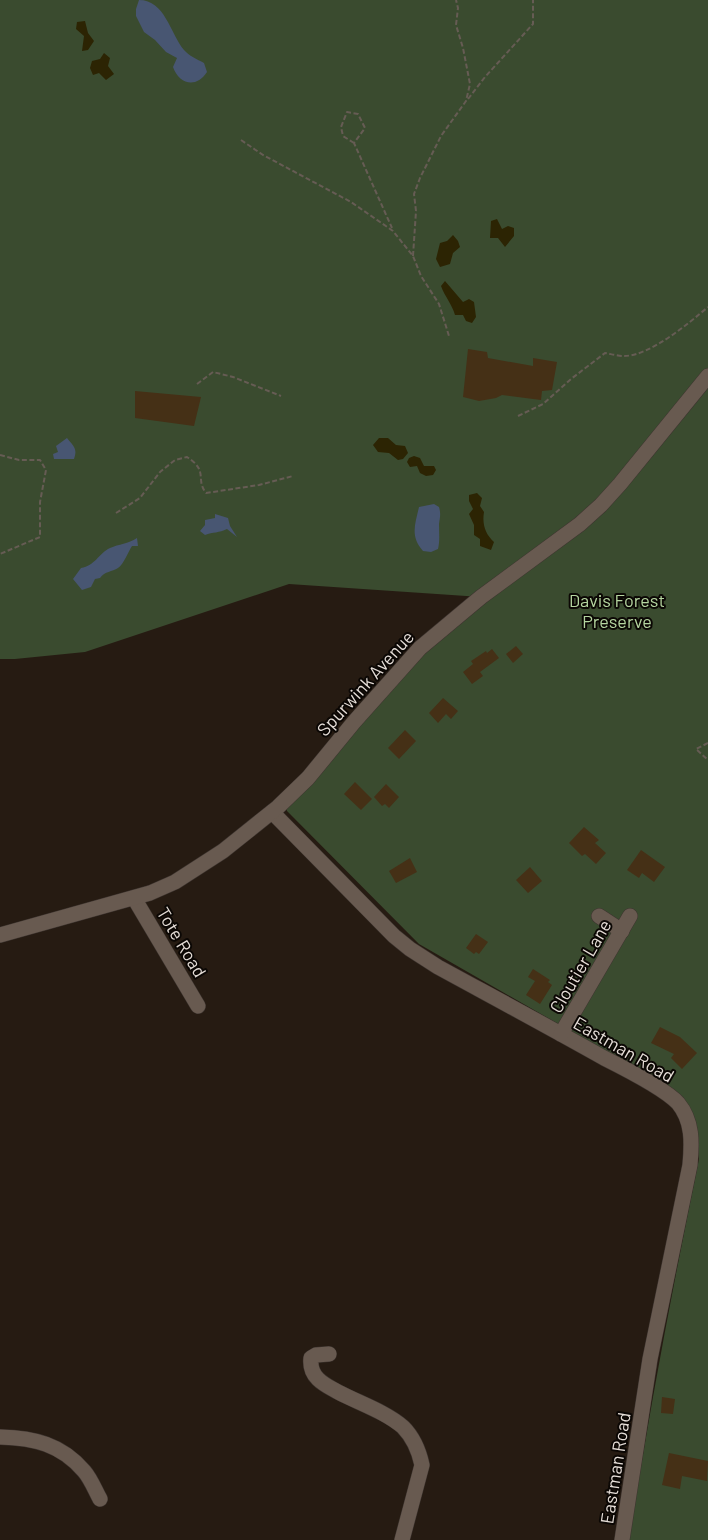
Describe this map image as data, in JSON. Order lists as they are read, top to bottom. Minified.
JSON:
{"streets":{"street":["Spurwink Avenue","Tote Road","Cloutier Lane","Eastman Road"]},"crossings":[["Spurwink Avenue","Tote Road"],["Spurwink Avenue","Eastman Road"],["Cloutier Lane","Eastman Road"]],"parks":["Davis Forest Preserve"]}
